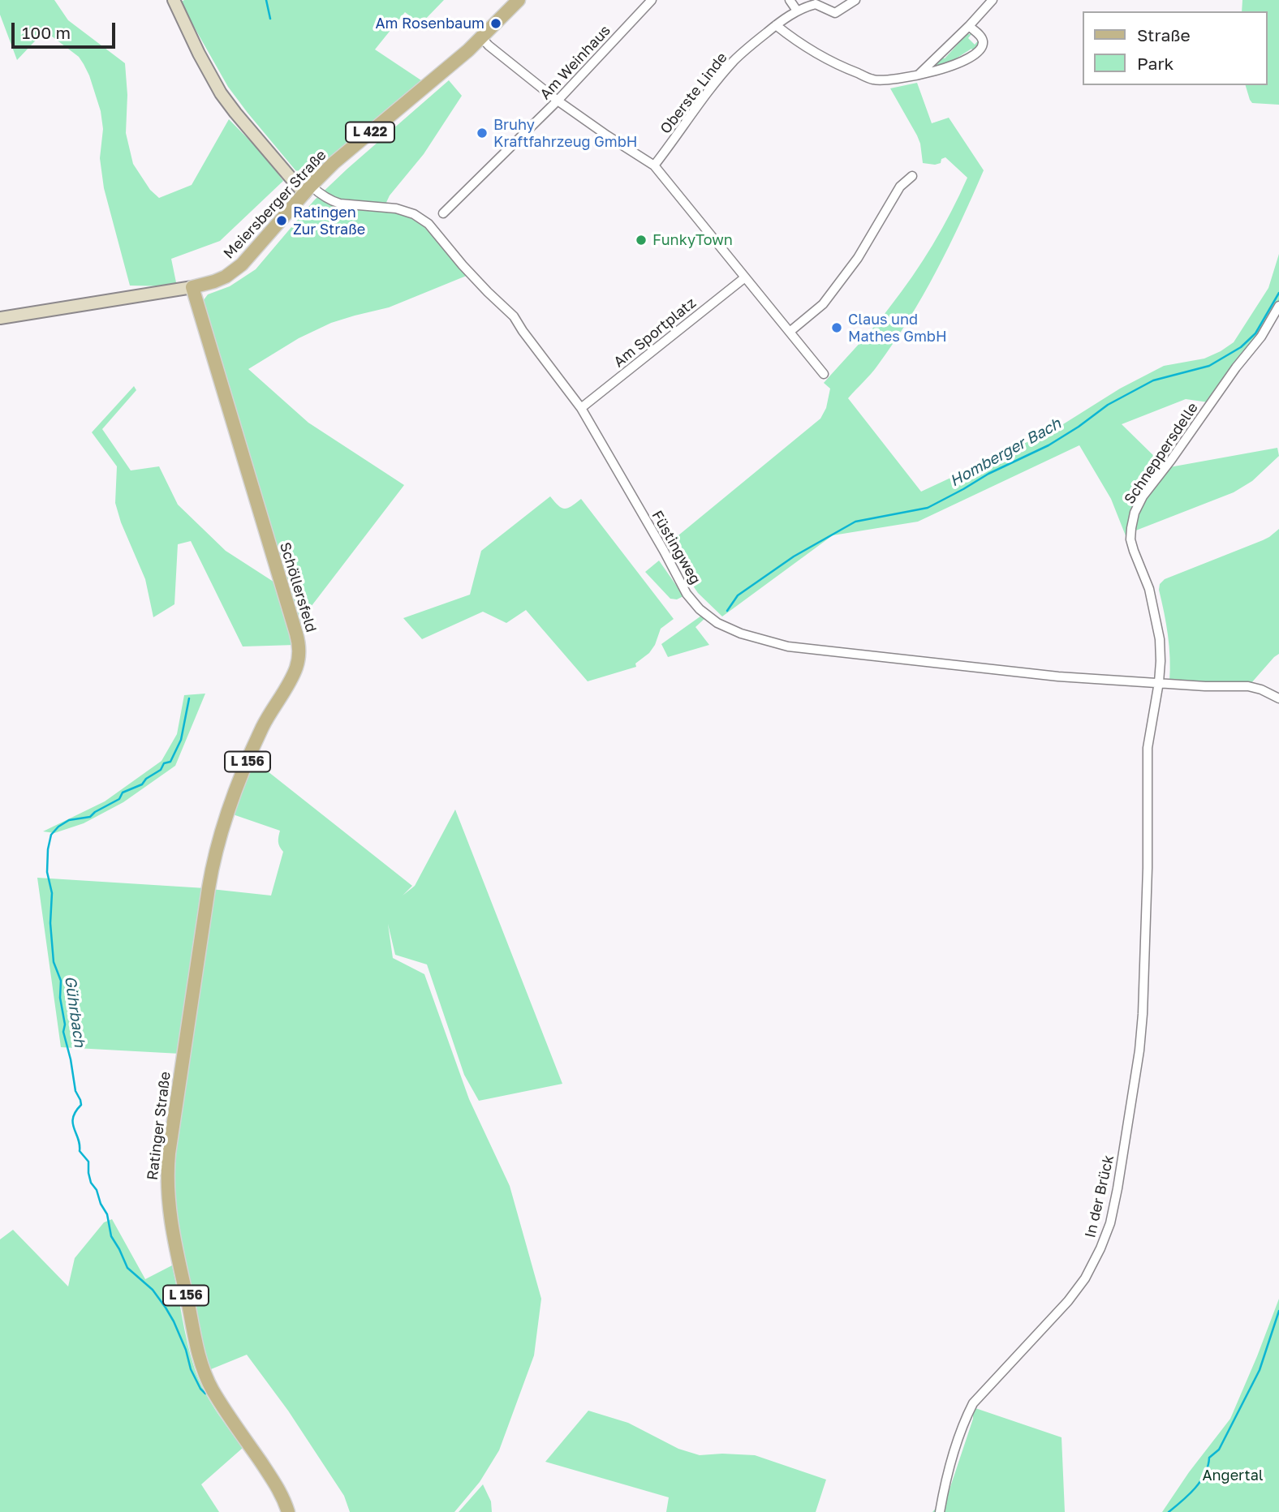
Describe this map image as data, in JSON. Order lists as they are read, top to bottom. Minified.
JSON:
{"streets":{"main road":["L 422","Meiersberger Straße","Schöllersfeld","L 156","Ratinger Straße"],"street":["Am Weinhaus","Oberste Linde","Am Sportplatz","Schneppersdelle","Füstingweg","In der Brück"]},"crossings":[["Meiersberger Straße","Füstingweg"],["Meiersberger Straße","Schöllersfeld"],["Am Sportplatz","Füstingweg"],["Schneppersdelle","Füstingweg"],["Schneppersdelle","In der Brück"],["Schöllersfeld","Ratinger Straße"]],"water":["Homberger Bach","Gührbach"],"parks":["Angertal"],"places":["Am Rosenbaum","Bruhy Kraftfahrzeug GmbH","Ratingen Zur Straße","FunkyTown","Claus und Mathes GmbH"],"legend":["Straße","Park"],"scale_bar":"100 m"}
